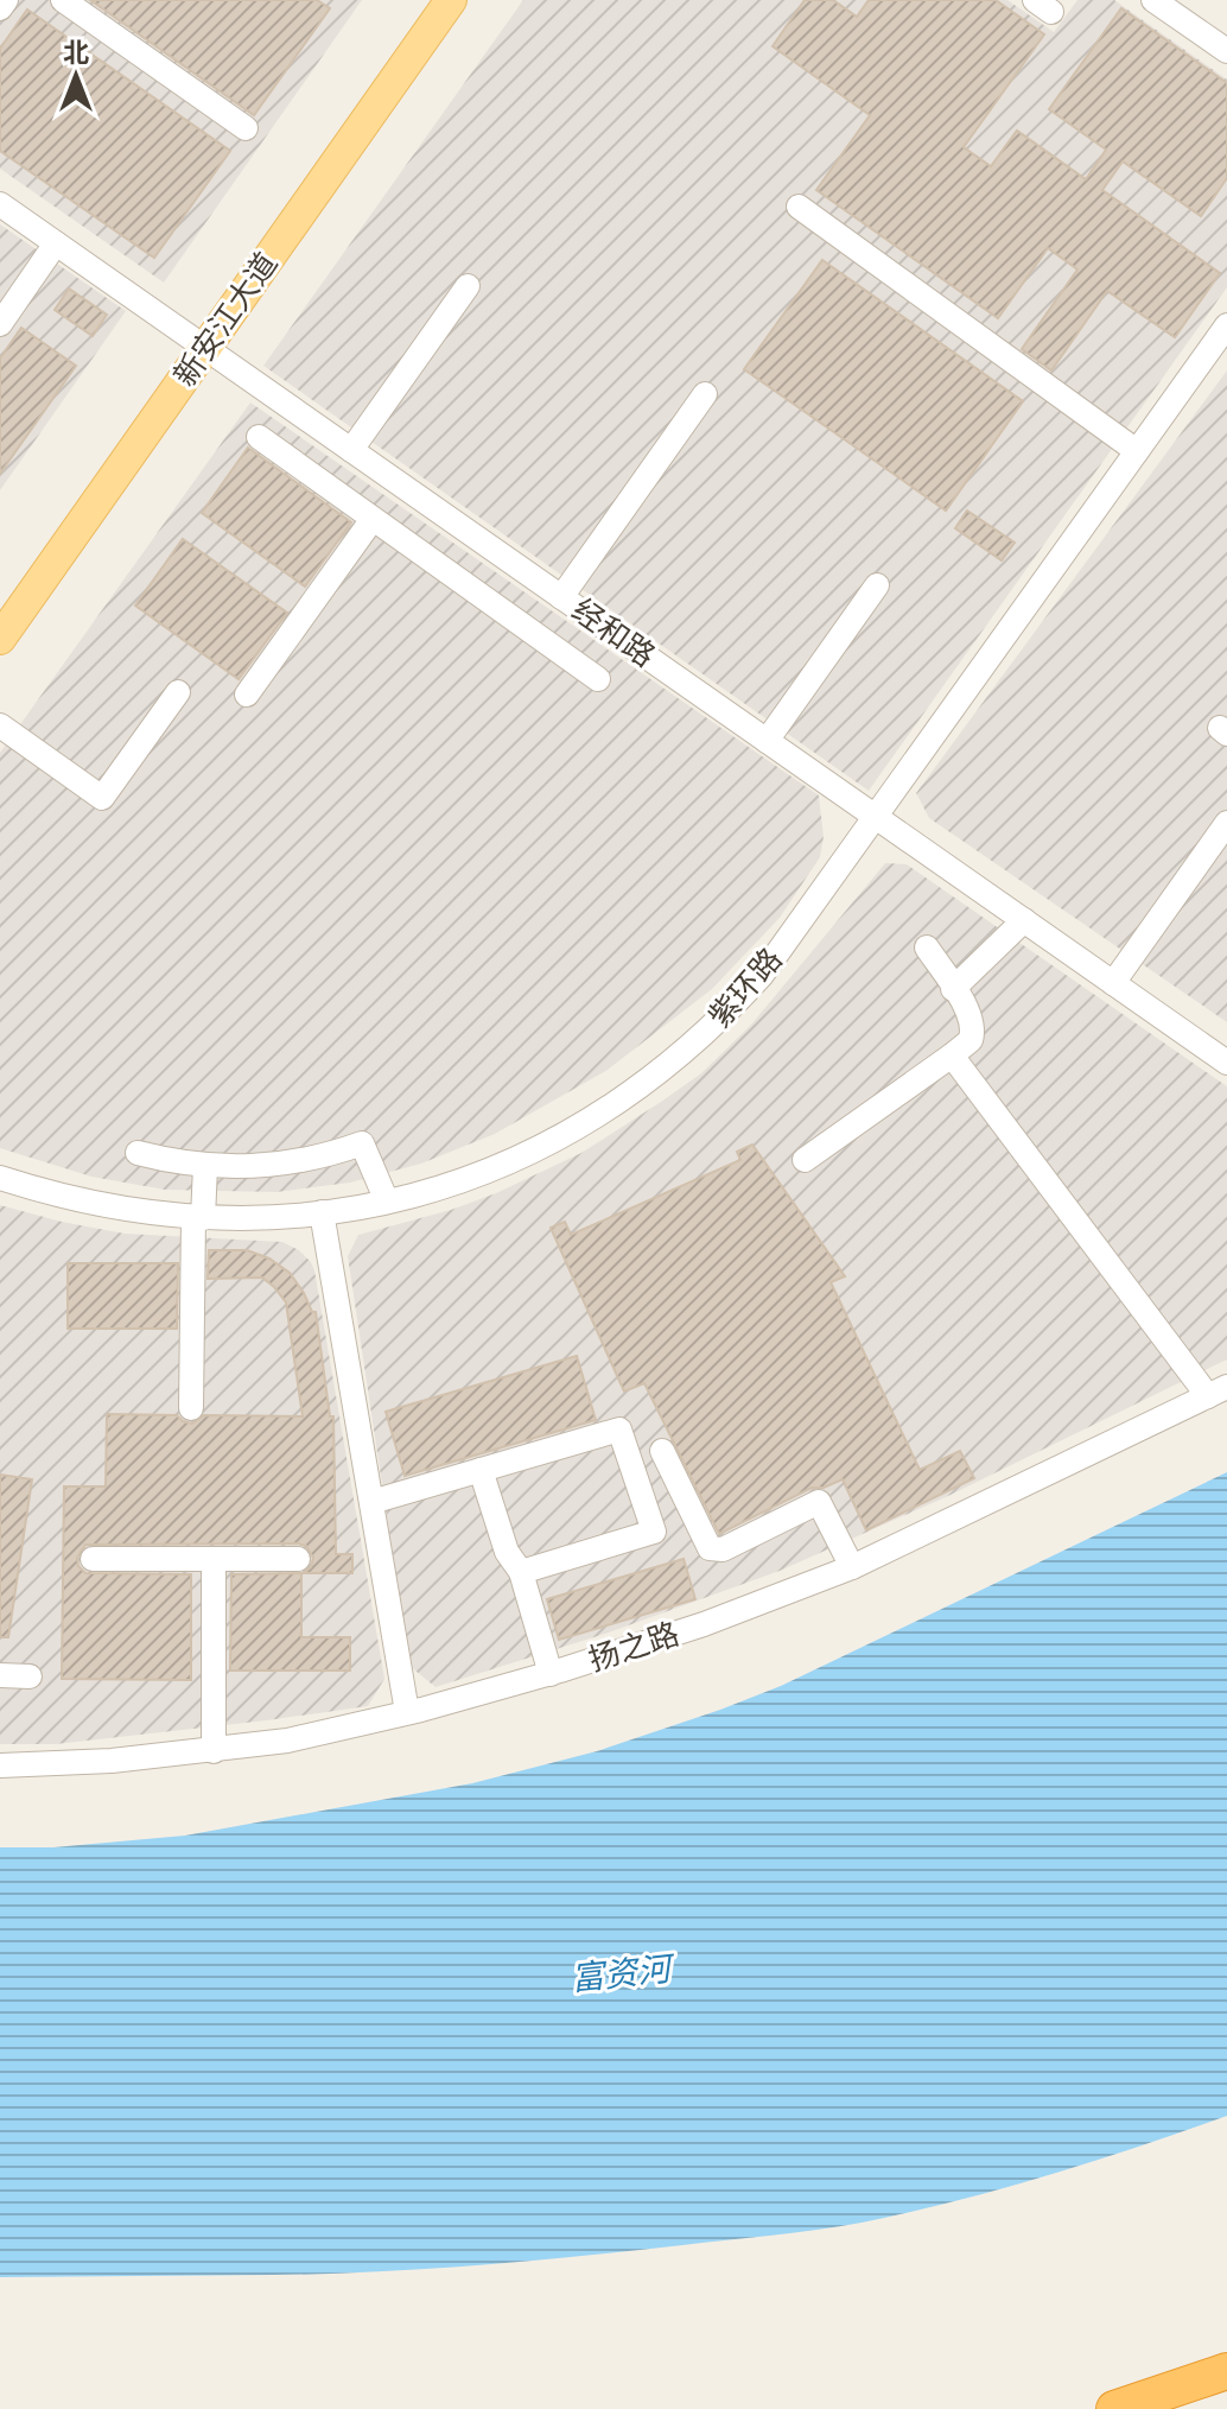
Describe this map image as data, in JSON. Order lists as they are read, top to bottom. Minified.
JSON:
{"streets":{"main road":["新安江大道"],"street":["经和路","紫环路","扬之路"]},"crossings":[["新安江大道","经和路"],["经和路","紫环路"]],"water":["富资河"],"north":"top"}
